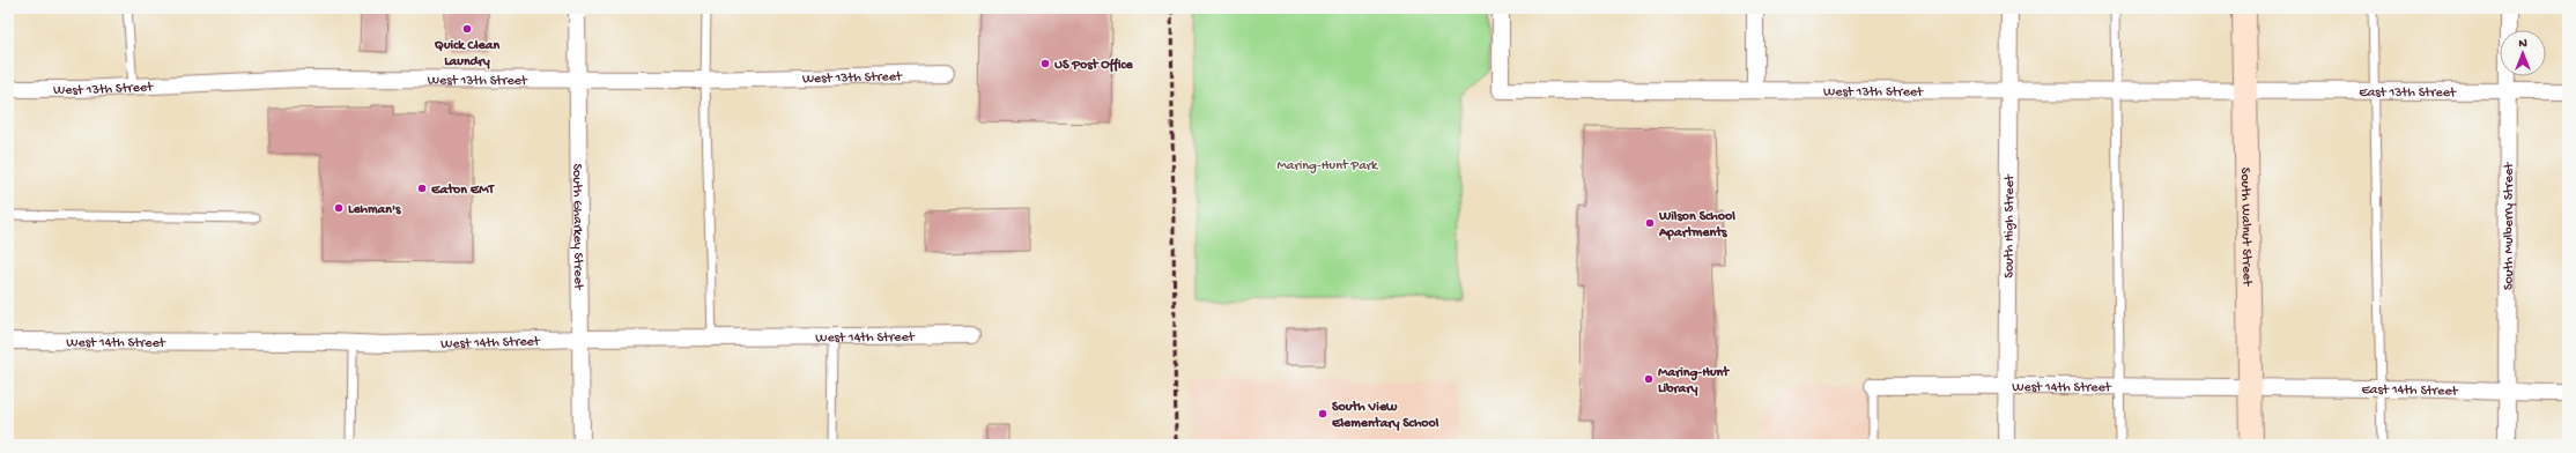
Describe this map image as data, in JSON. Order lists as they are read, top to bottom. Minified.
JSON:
{"streets":{"main road":["South Walnut Street"],"street":["West 13th Street","East 13th Street","South Gharkey Street","South High Street","South Mulberry Street","West 14th Street","East 14th Street"]},"crossings":[["West 13th Street","East 13th Street"],["West 13th Street","South Gharkey Street"],["West 13th Street","South High Street"],["West 13th Street","South Walnut Street"],["East 13th Street","South Walnut Street"],["East 13th Street","South Mulberry Street"],["South Gharkey Street","West 14th Street"],["South High Street","West 14th Street"],["South Walnut Street","West 14th Street"],["South Walnut Street","East 14th Street"],["South Mulberry Street","East 14th Street"],["West 14th Street","East 14th Street"]],"parks":["Maring-Hunt Park"],"places":["Quick Clean Laundry","US Post Office","Eaton EMT","Lehman's","Wilson School Apartments","Maring-Hunt Library","South View Elementary School"],"north":"top"}
